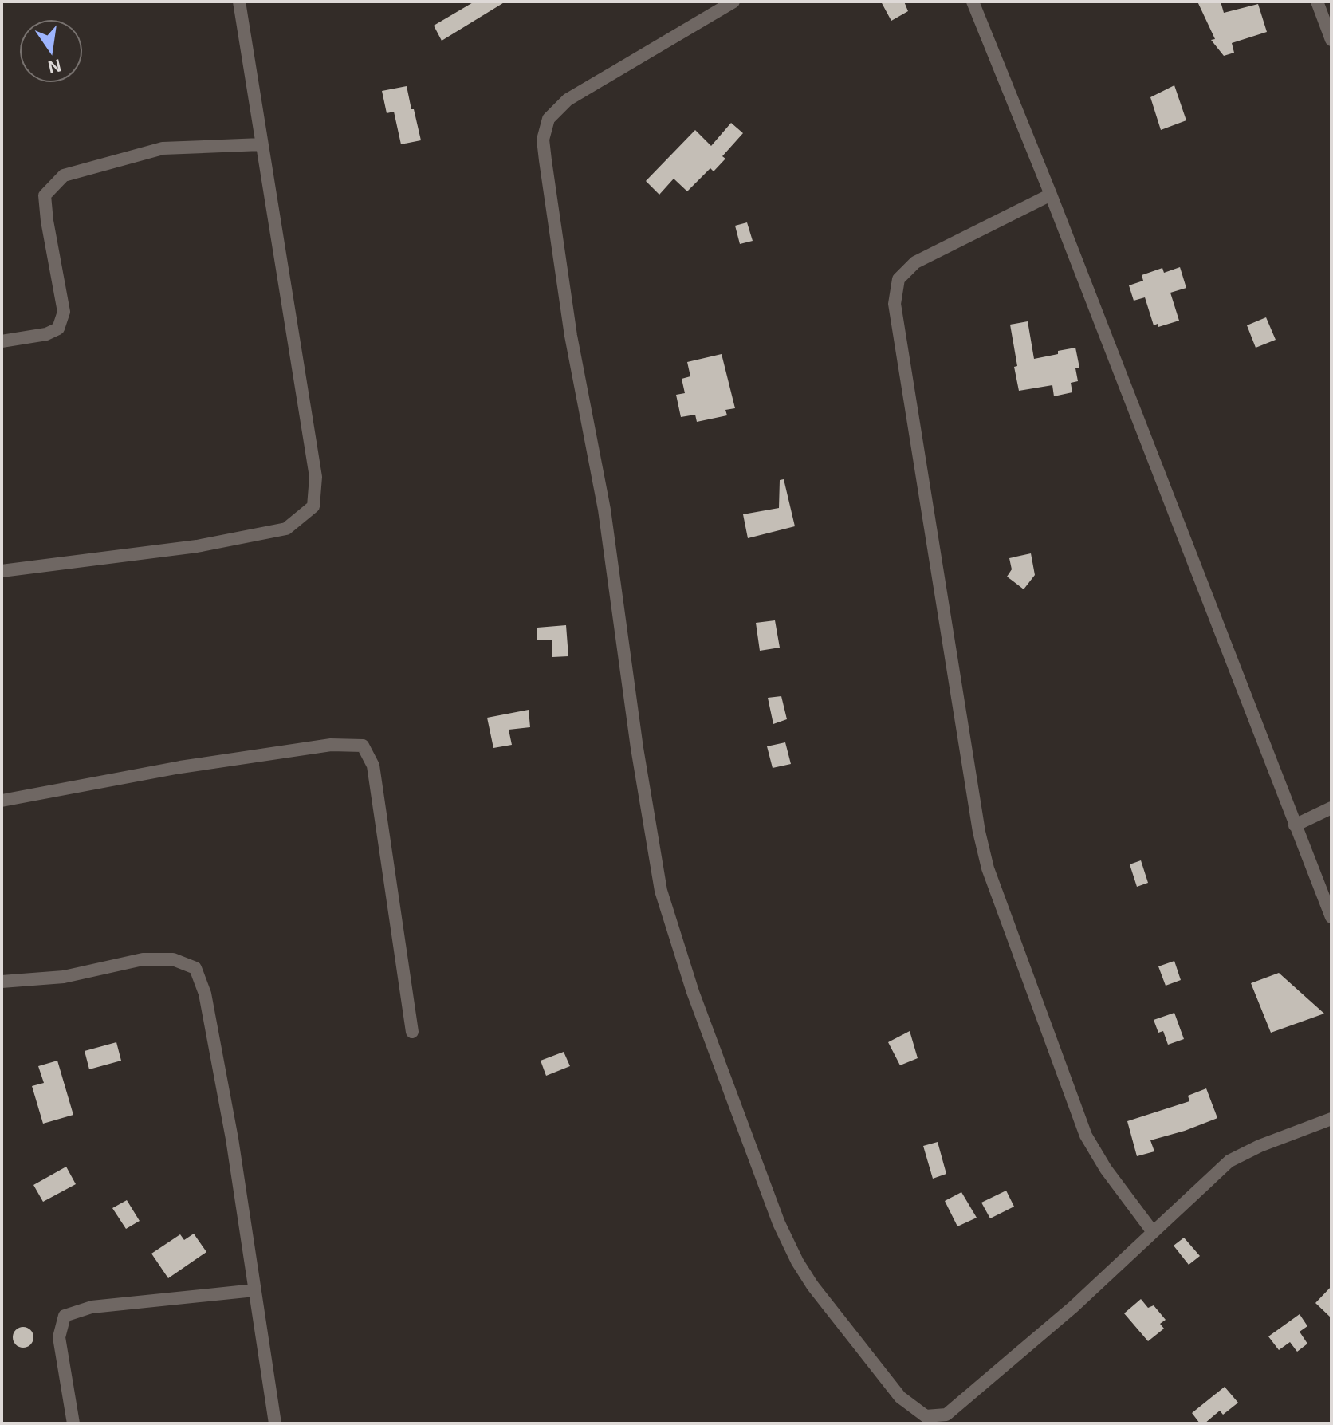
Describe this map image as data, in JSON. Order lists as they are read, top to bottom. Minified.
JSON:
{"north":"bottom"}
